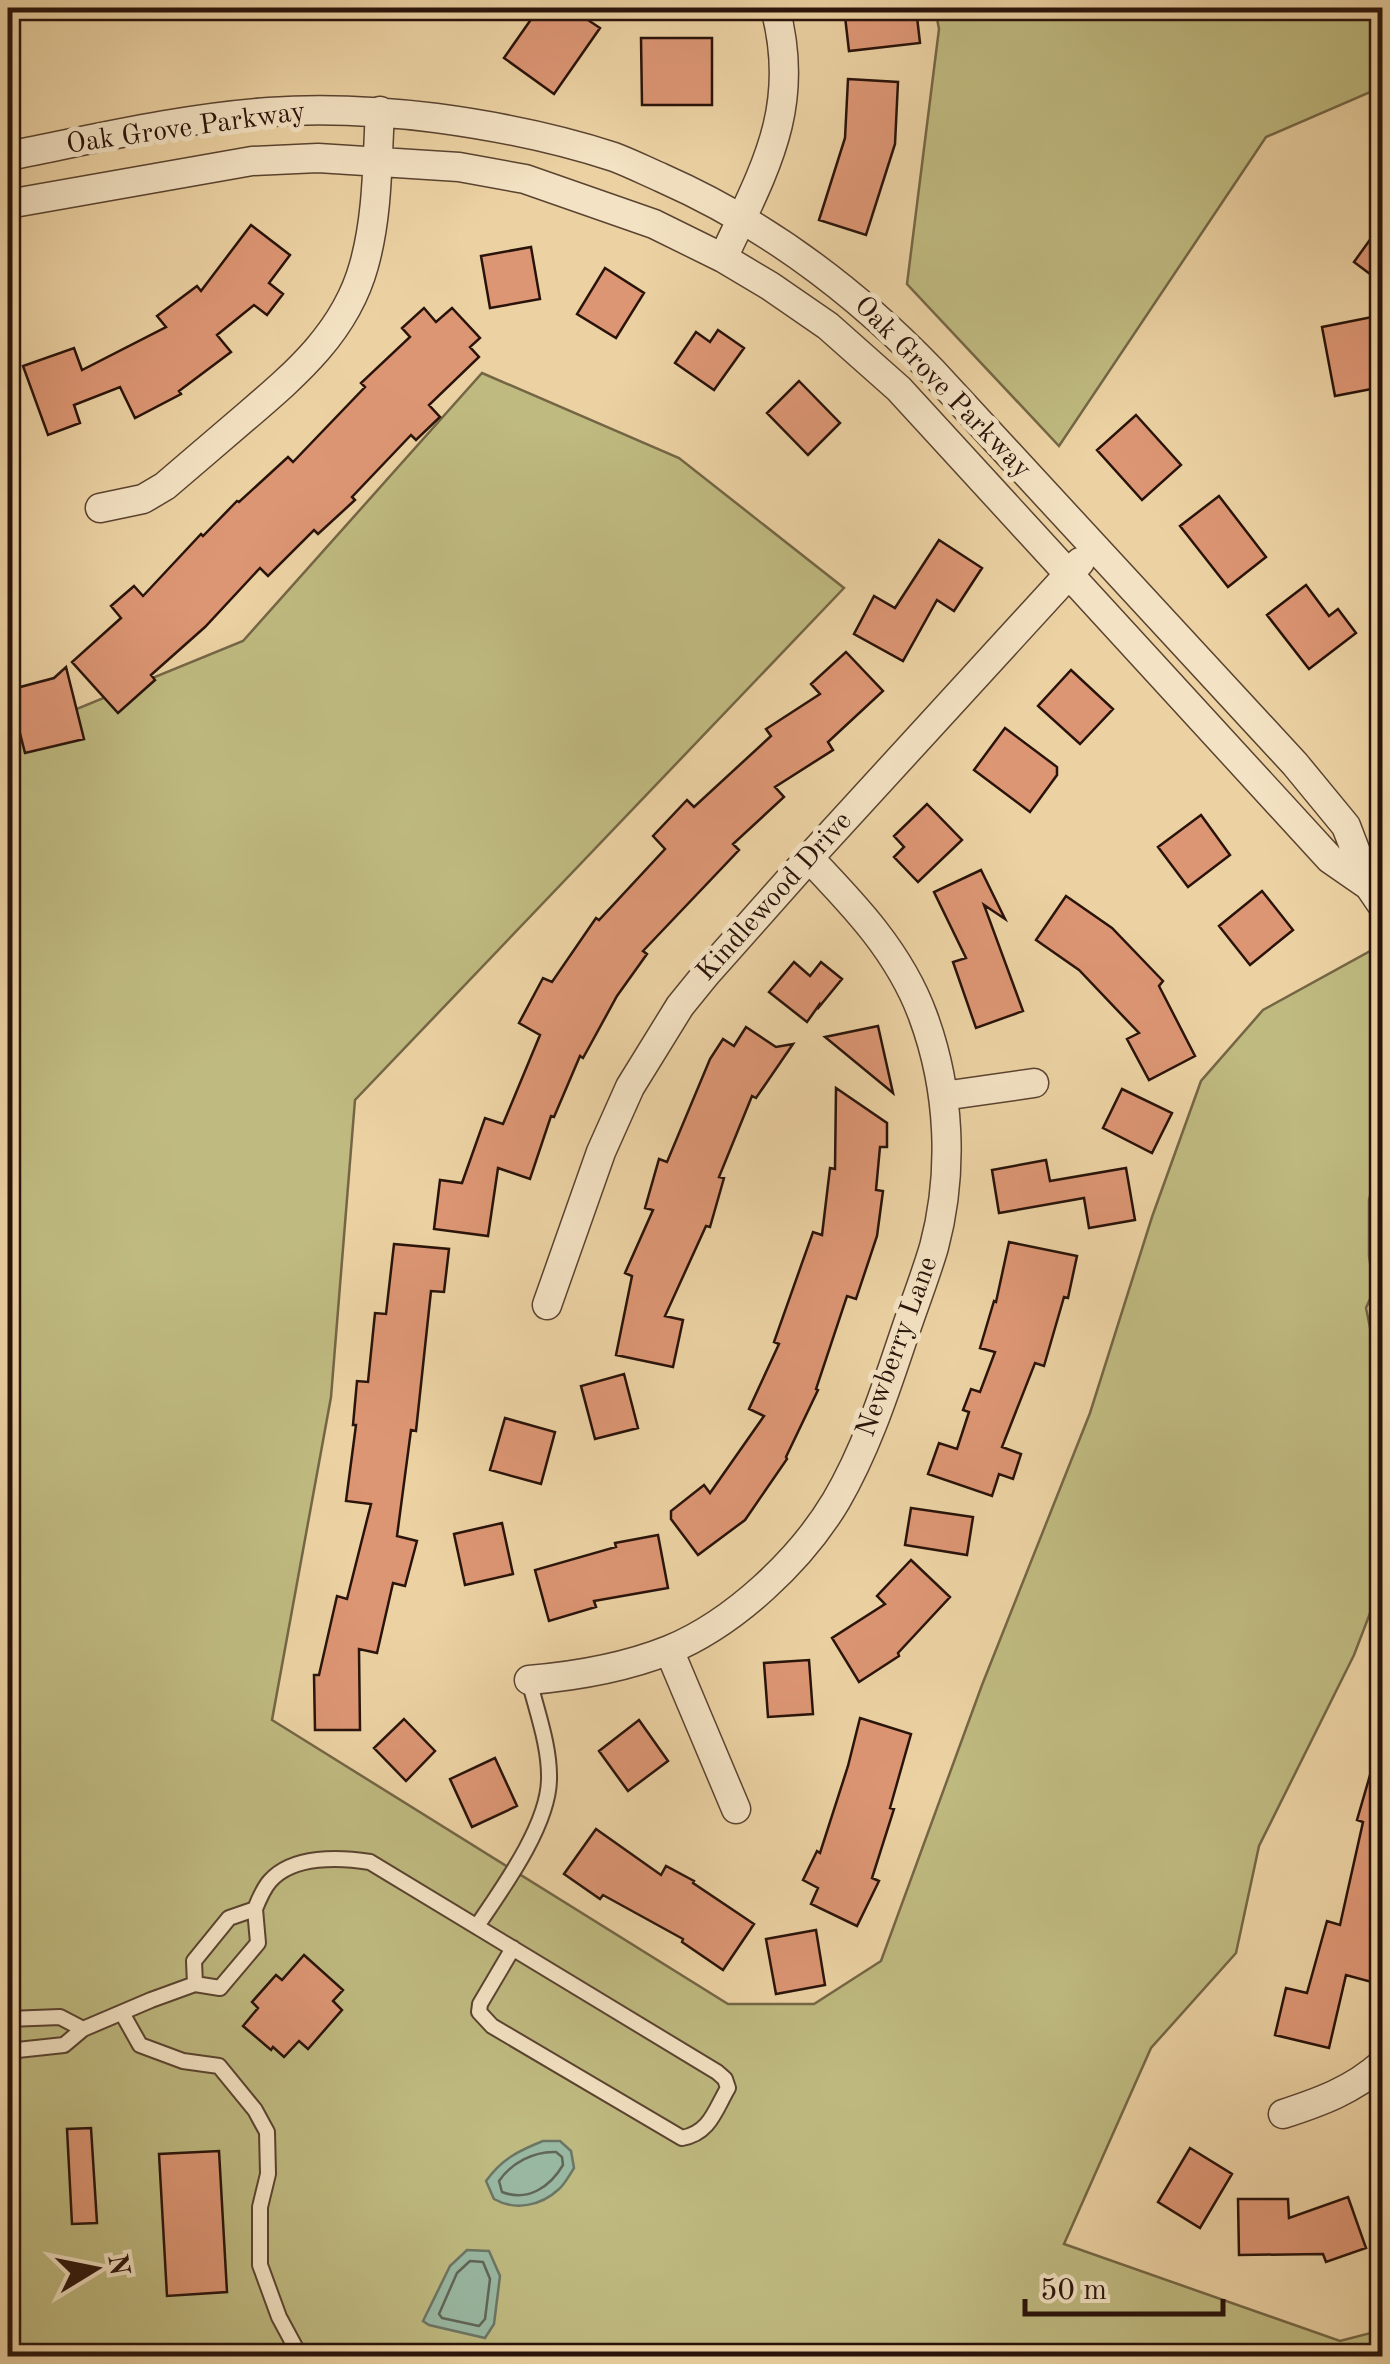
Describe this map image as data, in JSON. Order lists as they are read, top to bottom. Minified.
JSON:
{"streets":{"street":["Oak Grove Parkway","Kindlewood Drive","Newberry Lane"]},"crossings":[["Oak Grove Parkway","Kindlewood Drive"],["Kindlewood Drive","Newberry Lane"]],"scale_bar":"50 m","north":"right"}
